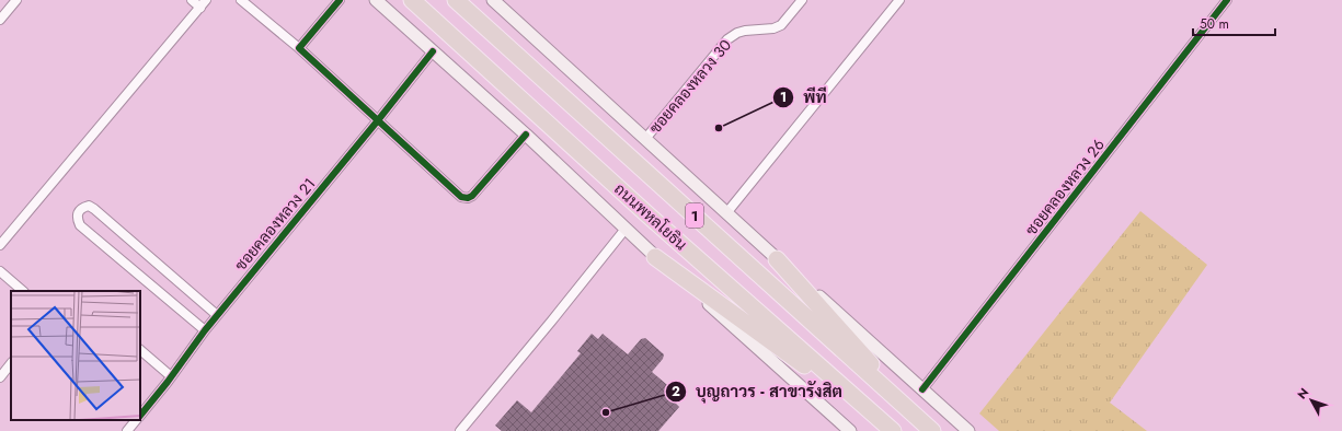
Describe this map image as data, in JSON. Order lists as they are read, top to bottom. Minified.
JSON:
{"streets":{"highway":["1","ถนนพหลโยธิน"],"street":["ซอยคลองหลวง 30","ซอยคลองหลวง 26","ซอยคลองหลวง 21"]},"crossings":[["ซอยคลองหลวง 30","1"],["ซอยคลองหลวง 26","1"],["ถนนพหลโยธิน","ซอยคลองหลวง 21"]],"places":["พีที","บุญถาวร - สาขารังสิต"],"scale_bar":"50 m","north":"top left"}
